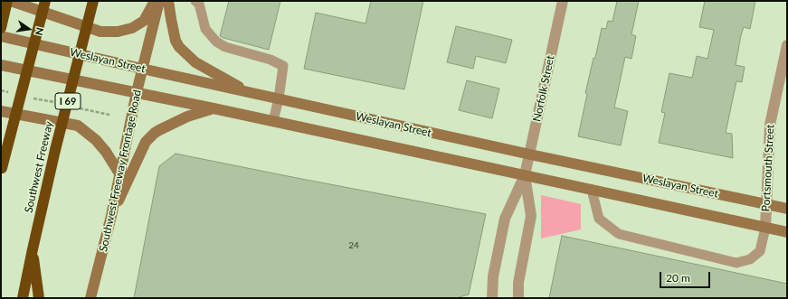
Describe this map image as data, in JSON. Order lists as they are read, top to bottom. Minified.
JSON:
{"streets":{"highway":["I 69","Southwest Freeway"],"main road":["Weslayan Street","Southwest Freeway Frontage Road"],"street":["Norfolk Street","Portsmouth Street"]},"crossings":[["Weslayan Street","Norfolk Street"],["Weslayan Street","Portsmouth Street"],["Weslayan Street","Southwest Freeway Frontage Road"]],"house_numbers":["24"],"scale_bar":"20 m","north":"right"}
